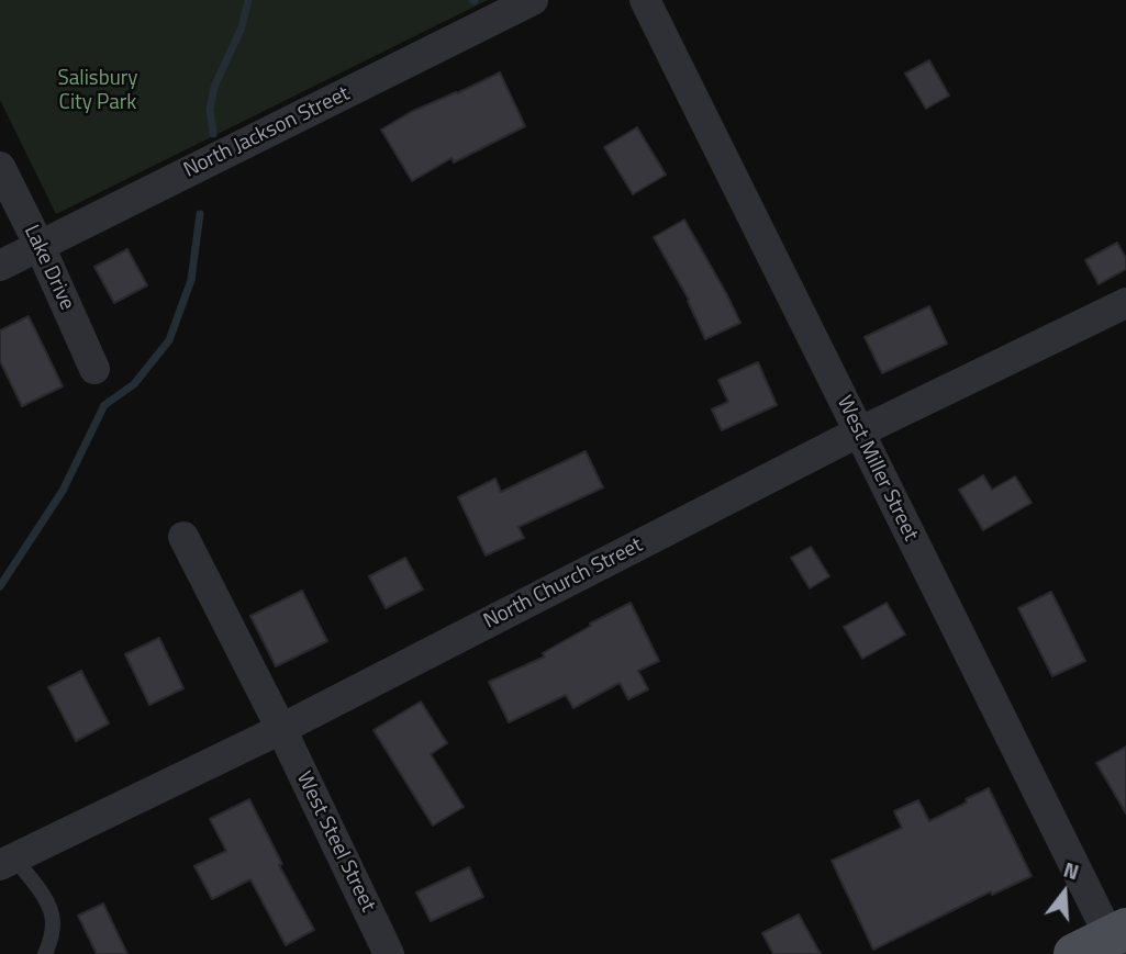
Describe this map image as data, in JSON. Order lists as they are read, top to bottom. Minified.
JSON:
{"streets":{"street":["North Jackson Street","Lake Drive","West Miller Street","North Church Street","West Steel Street"]},"crossings":[["North Jackson Street","Lake Drive"],["West Miller Street","North Church Street"],["North Church Street","West Steel Street"]],"parks":["Salisbury City Park"],"north":"top"}
